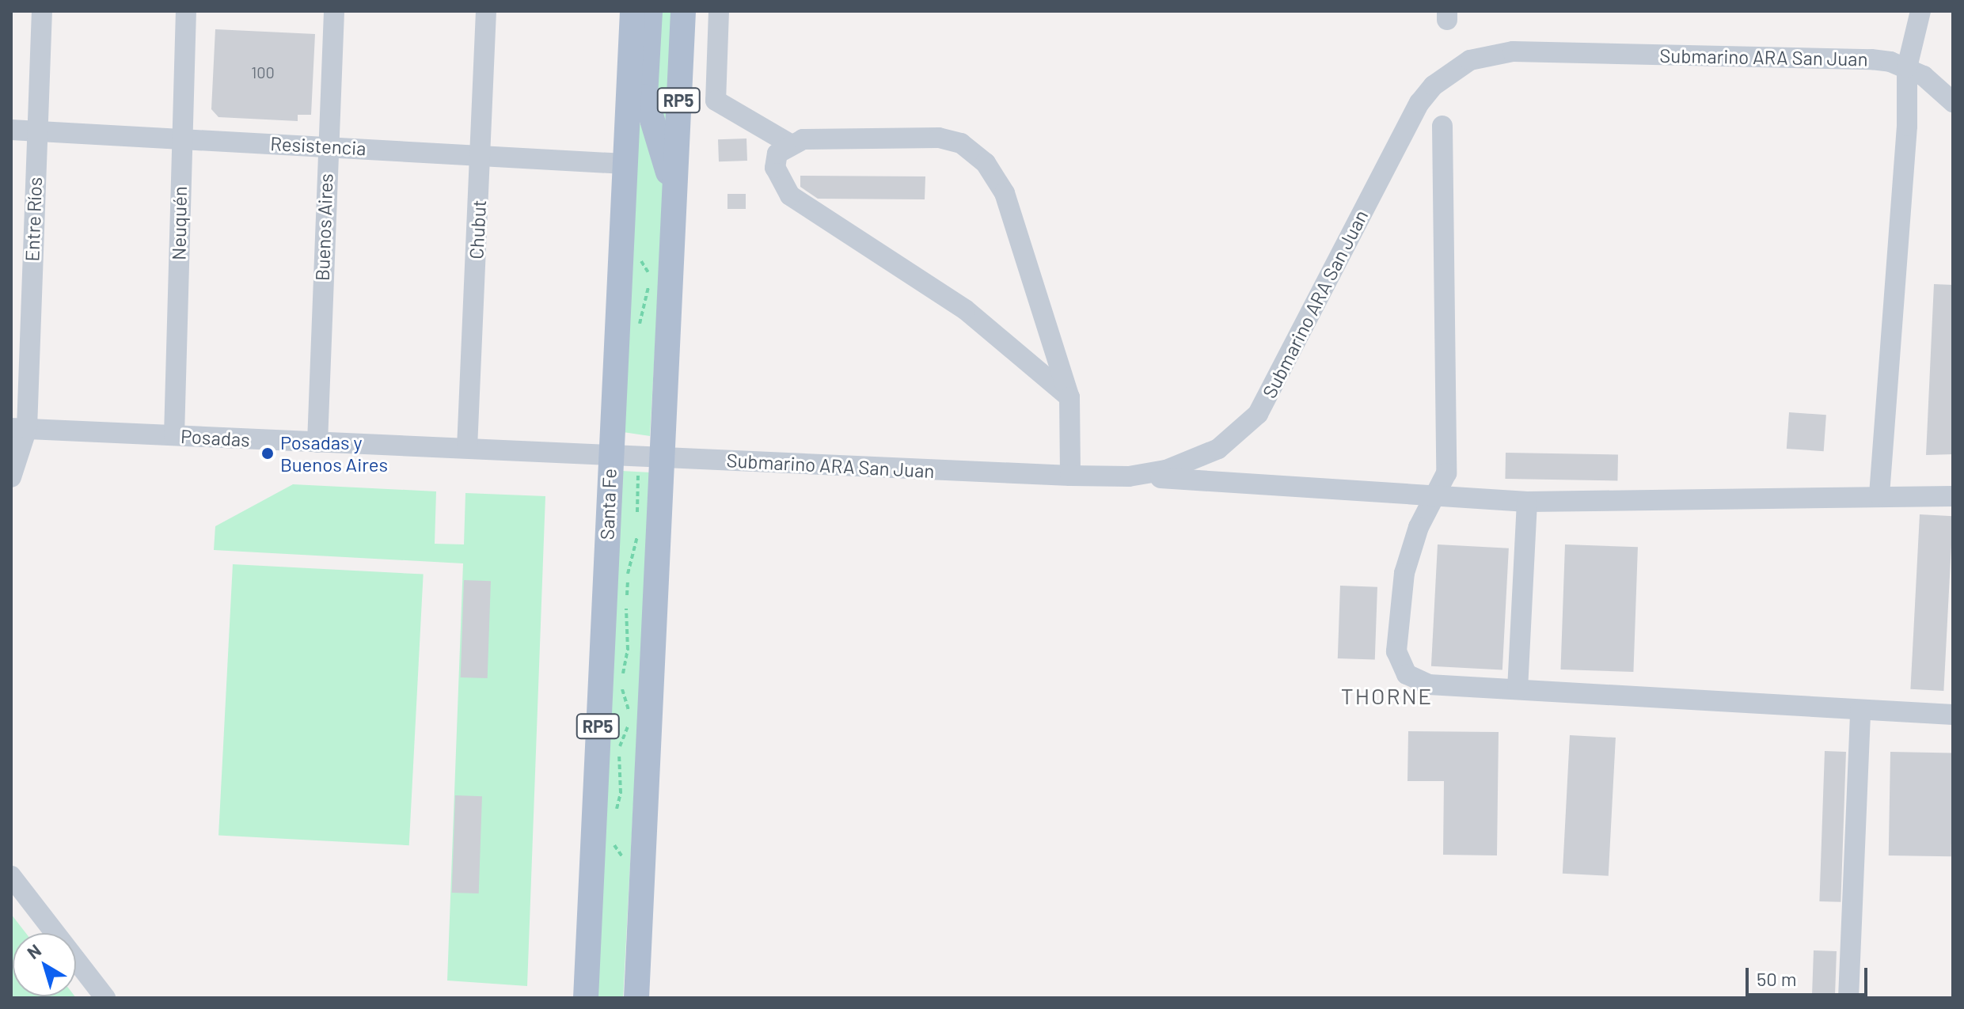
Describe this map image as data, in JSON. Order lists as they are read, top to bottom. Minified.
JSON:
{"streets":{"main road":["RP5","Santa Fe"],"street":["Submarino ARA San Juan","Resistencia","Entre Ríos","Neuquén","Buenos Aires","Chubut","Posadas"]},"crossings":[["Submarino ARA San Juan","RP5"],["Submarino ARA San Juan","Posadas"],["Submarino ARA San Juan","Santa Fe"],["Resistencia","Entre Ríos"],["Resistencia","Neuquén"],["Resistencia","Buenos Aires"],["Resistencia","Chubut"],["Resistencia","Santa Fe"],["Entre Ríos","Posadas"],["Neuquén","Posadas"],["Buenos Aires","Posadas"],["Chubut","Posadas"],["Posadas","Santa Fe"]],"districts":["THORNE"],"places":["Posadas y Buenos Aires"],"house_numbers":["100"],"scale_bar":"50 m","north":"top left"}
